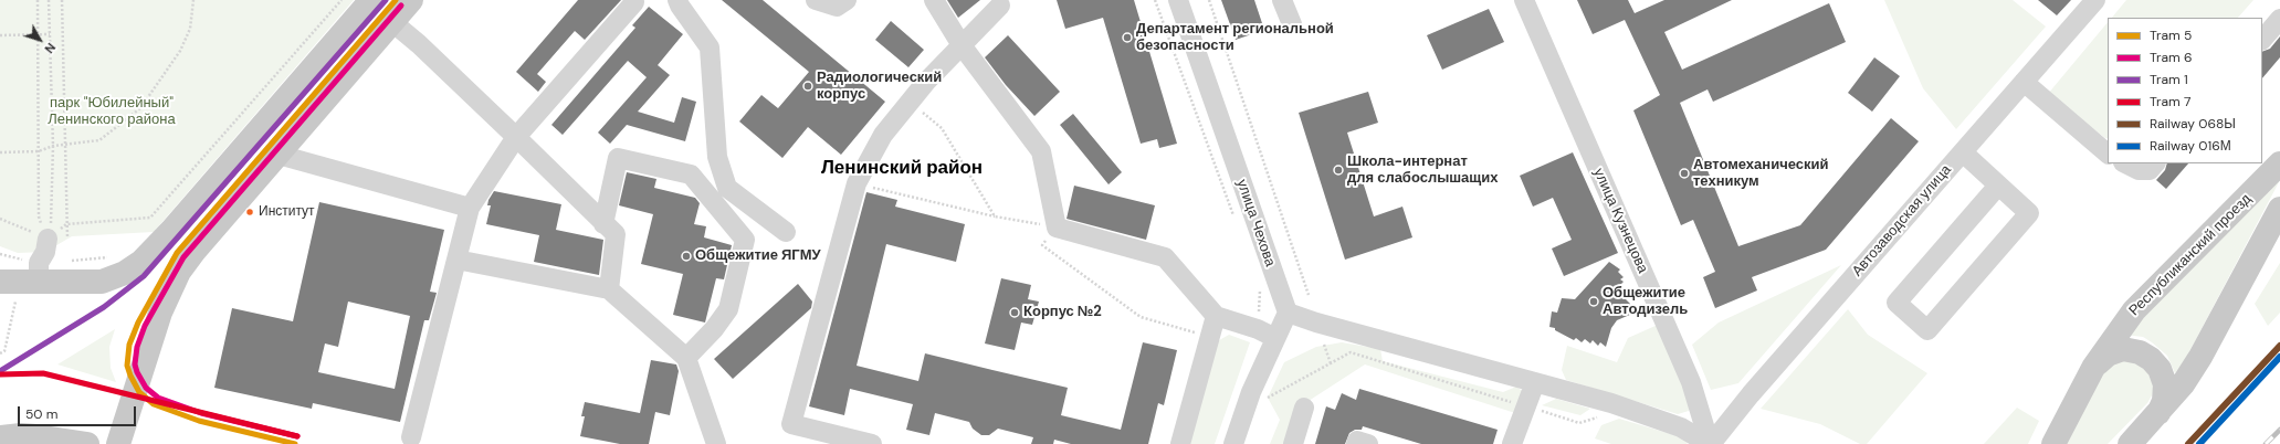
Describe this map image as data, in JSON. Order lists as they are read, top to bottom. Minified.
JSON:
{"streets":{"main road":["Республиканский проезд"],"street":["улица Кузнецова","Автозаводская улица","улица Чехова"]},"crossings":[["улица Кузнецова","Автозаводская улица"]],"districts":["Ленинский район"],"parks":["парк \"Юбилейный\" Ленинского района"],"places":["Департамент региональной безопасности","Радиологический корпус","Школа-интернат для слабослышащих","Автомеханический техникум","Институт","Общежитие ЯГМУ","Общежитие Автодизель","Корпус №2"],"lines":["tram line 5","tram line 1","tram line 6","rail line 068Ы","rail line 016М","tram line 7"],"legend":["Tram 5","Tram 6","Tram 1","Tram 7","Railway 068Ы","Railway 016М"],"scale_bar":"50 m","north":"bottom right"}
